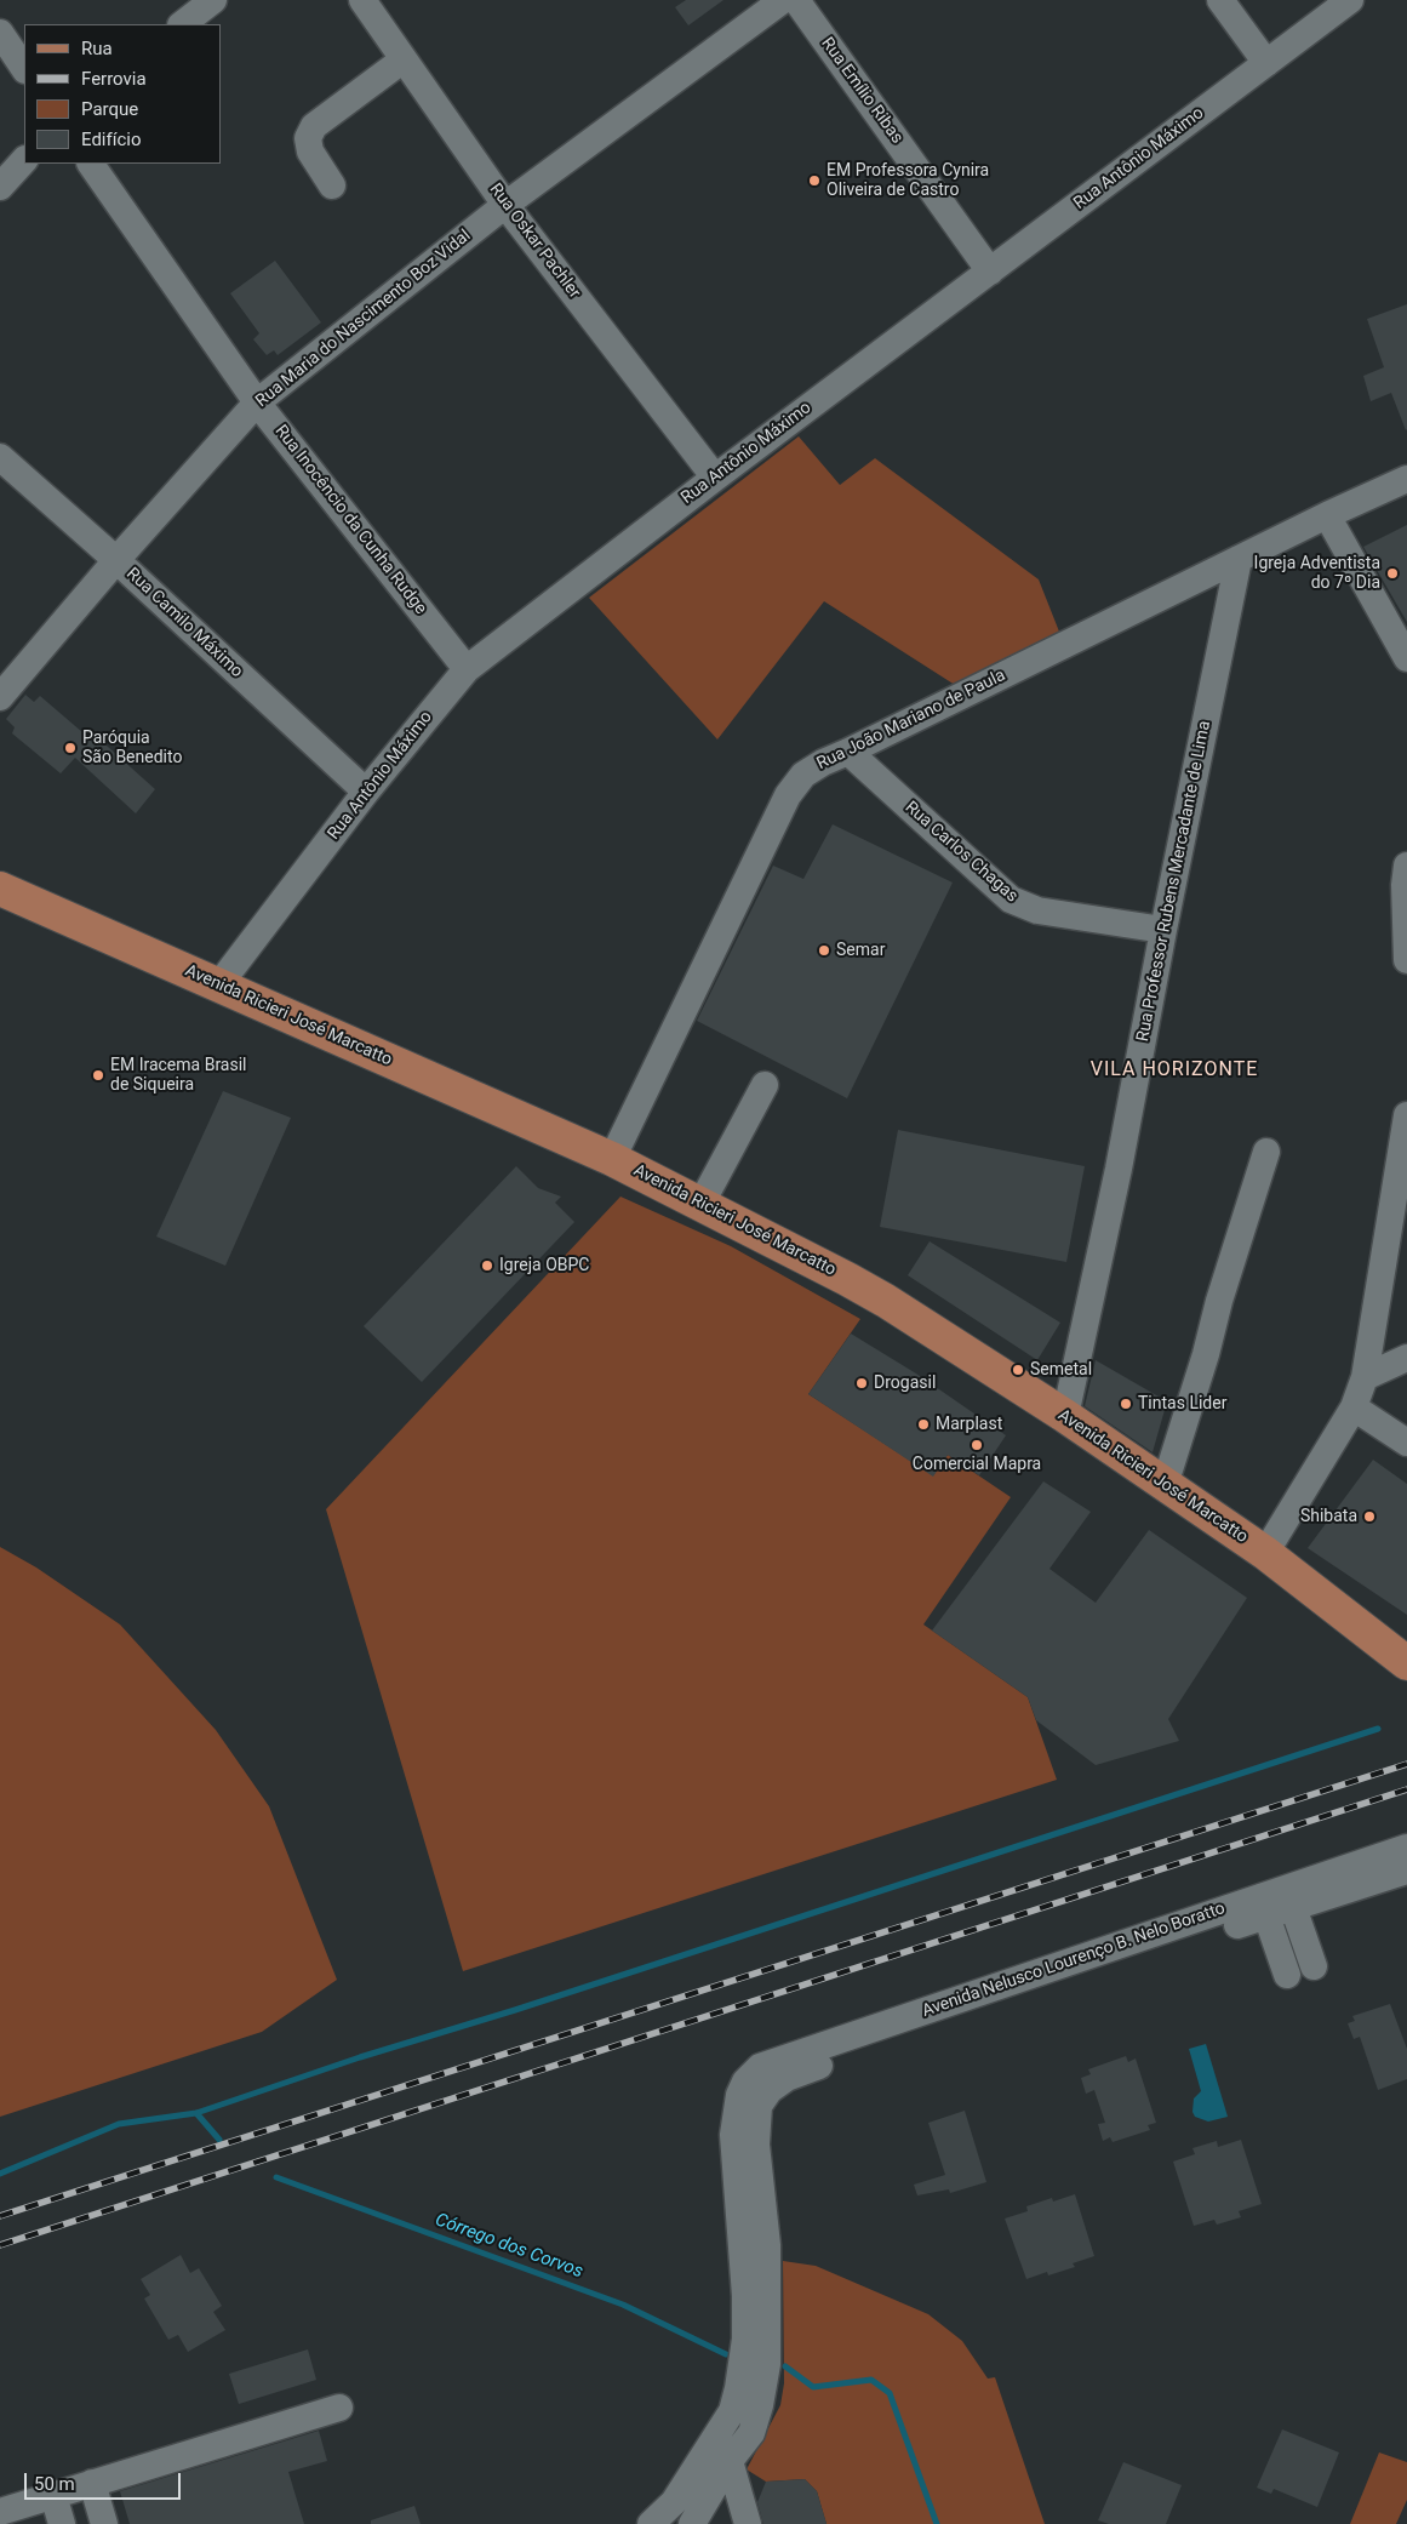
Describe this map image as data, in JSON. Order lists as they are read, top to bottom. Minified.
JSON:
{"streets":{"main road":["Avenida Ricieri José Marcatto"],"street":["Rua Emílio Ribas","Rua Antônio Máximo","Rua Oskar Pachler","Rua Maria do Nascimento Boz Vidal","Rua Inocêncio da Cunha Rudge","Rua Camilo Máximo","Rua João Mariano de Paula","Rua Carlos Chagas","Rua Professor Rubens Mercadante de Lima","Avenida Nelusco Lourenço B. Nelo Boratto"]},"crossings":[["Rua Emílio Ribas","Rua Antônio Máximo"],["Rua Antônio Máximo","Rua Oskar Pachler"],["Rua Antônio Máximo","Rua Inocêncio da Cunha Rudge"],["Rua Antônio Máximo","Rua Camilo Máximo"],["Rua Antônio Máximo","Avenida Ricieri José Marcatto"],["Rua Oskar Pachler","Rua Maria do Nascimento Boz Vidal"],["Rua Maria do Nascimento Boz Vidal","Rua Inocêncio da Cunha Rudge"],["Rua Maria do Nascimento Boz Vidal","Rua Camilo Máximo"],["Rua João Mariano de Paula","Rua Carlos Chagas"],["Rua João Mariano de Paula","Rua Professor Rubens Mercadante de Lima"],["Rua João Mariano de Paula","Avenida Ricieri José Marcatto"],["Rua Carlos Chagas","Rua Professor Rubens Mercadante de Lima"],["Rua Professor Rubens Mercadante de Lima","Avenida Ricieri José Marcatto"]],"districts":["VILA HORIZONTE"],"water":["Córrego dos Corvos"],"places":["EM Professora Cynira Oliveira de Castro","Igreja Adventista do 7º Dia","Paróquia São Benedito","Semar","EM Iracema Brasil de Siqueira","Igreja OBPC","Semetal","Drogasil","Tintas Lider","Marplast","Comercial Mapra","Shibata"],"legend":["Rua","Ferrovia","Parque","Edifício"],"scale_bar":"50 m"}
